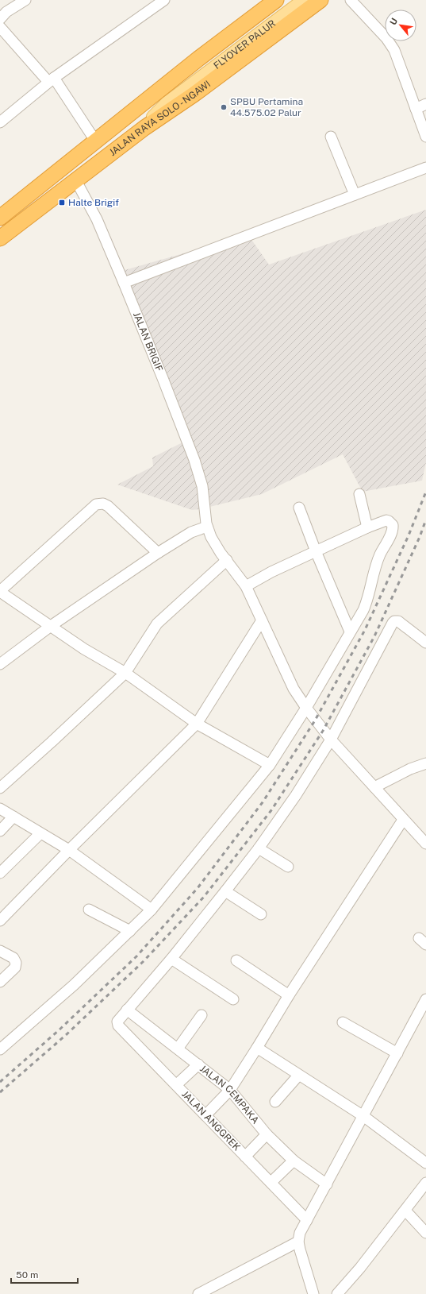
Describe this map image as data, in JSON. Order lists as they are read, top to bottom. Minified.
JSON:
{"streets":{"highway":["JALAN RAYA SOLO - NGAWI"],"main road":["FLYOVER PALUR"],"street":["JALAN BRIGIF","JALAN CEMPAKA","JALAN ANGGREK"]},"crossings":[["FLYOVER PALUR","JALAN RAYA SOLO - NGAWI"],["JALAN RAYA SOLO - NGAWI","JALAN BRIGIF"],["JALAN CEMPAKA","JALAN ANGGREK"]],"places":{"other":["SPBU Pertamina 44.575.02 Palur"],"transit":["Halte Brigif"]},"scale_bar":"50 m","north":"top left"}
